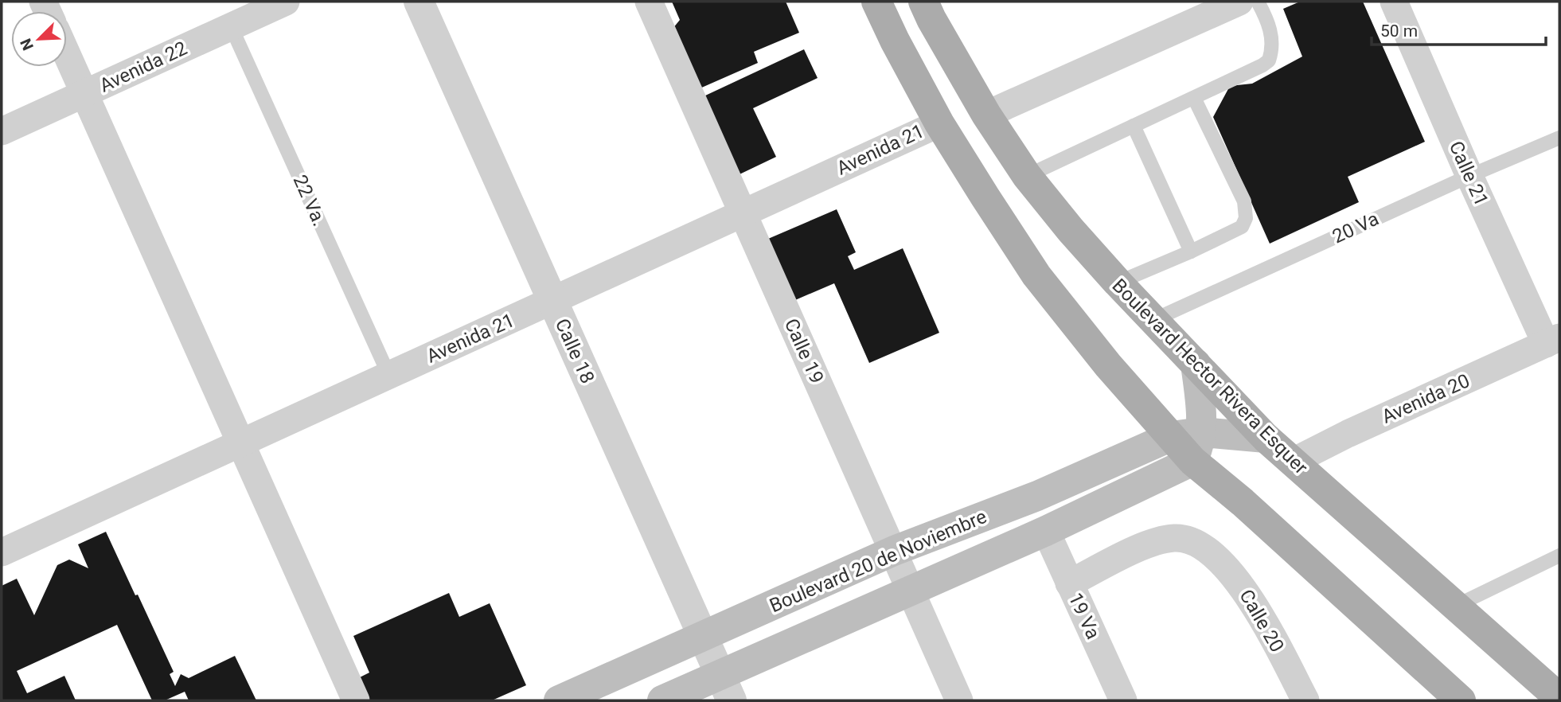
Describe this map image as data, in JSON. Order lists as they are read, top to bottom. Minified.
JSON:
{"streets":{"main road":["Boulevard Hector Rivera Esquer","Boulevard 20 de Noviembre"],"street":["Avenida 22","Avenida 21","Calle 21","Calle 18","Calle 19","Avenida 20","19 Va","Calle 20"],"lane":["22 Va.","20 Va"]},"crossings":[["Avenida 22","22 Va."],["Avenida 21","22 Va."],["Avenida 21","Calle 18"],["Avenida 21","Calle 19"],["Calle 21","20 Va"],["Calle 21","Avenida 20"],["20 Va","Boulevard Hector Rivera Esquer"],["Calle 18","Boulevard 20 de Noviembre"],["Calle 19","Boulevard 20 de Noviembre"],["Boulevard Hector Rivera Esquer","Avenida 20"],["Boulevard Hector Rivera Esquer","Boulevard 20 de Noviembre"],["Boulevard 20 de Noviembre","19 Va"],["19 Va","Calle 20"]],"scale_bar":"50 m","north":"bottom left"}
